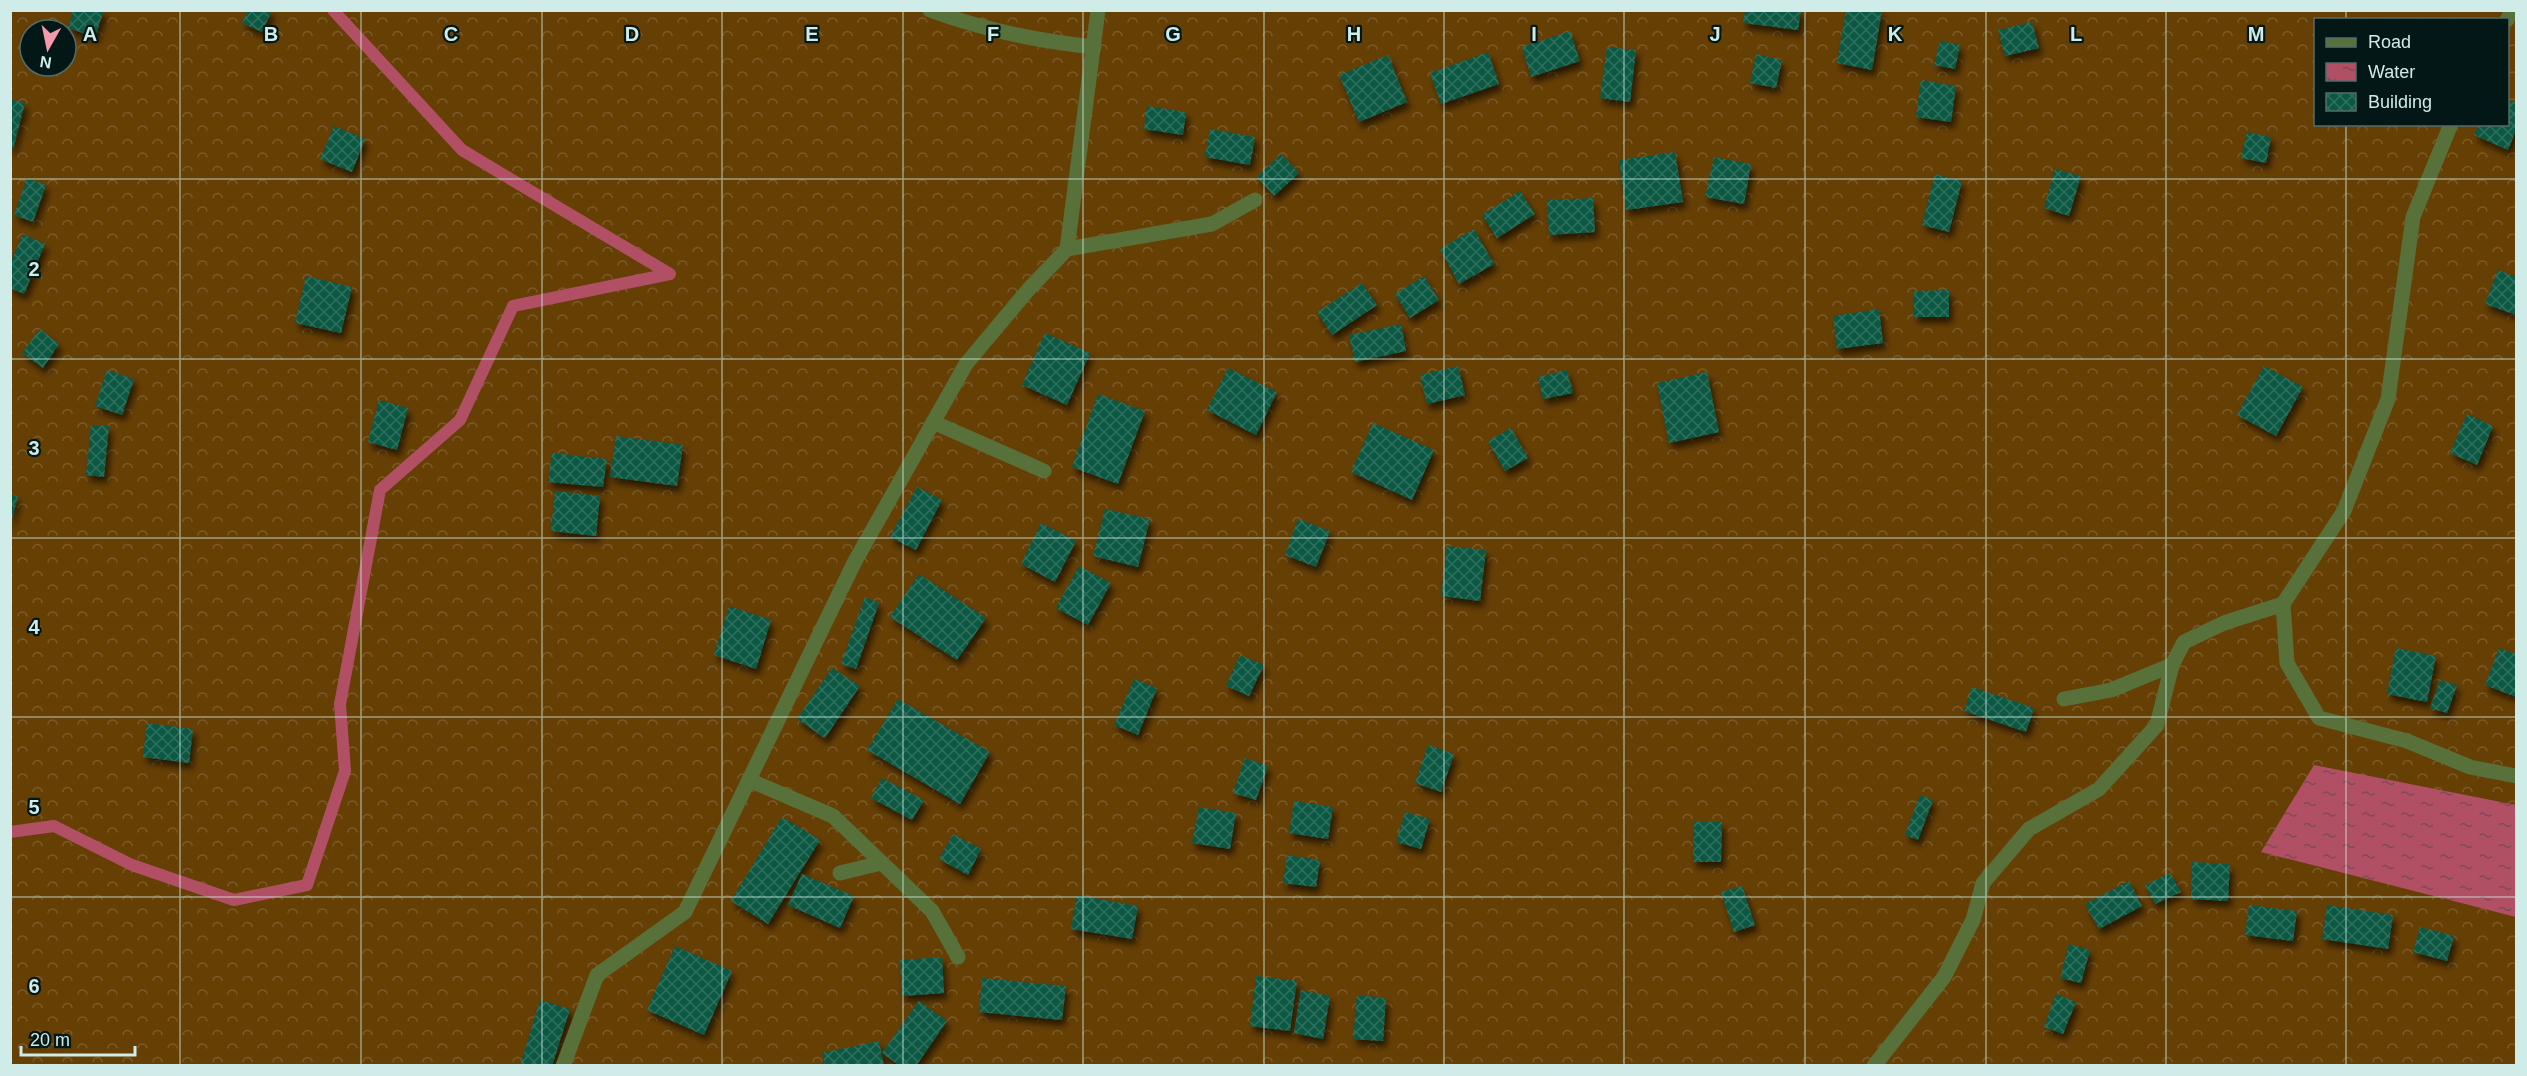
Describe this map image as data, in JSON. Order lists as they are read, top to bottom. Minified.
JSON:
{"legend":["Road","Water","Building"],"scale_bar":"20 m","north":"bottom","grid":{"columns":["A","B","C","D","E","F","G","H","I","J","K","L","M"],"rows":["2","3","4","5","6"]}}
